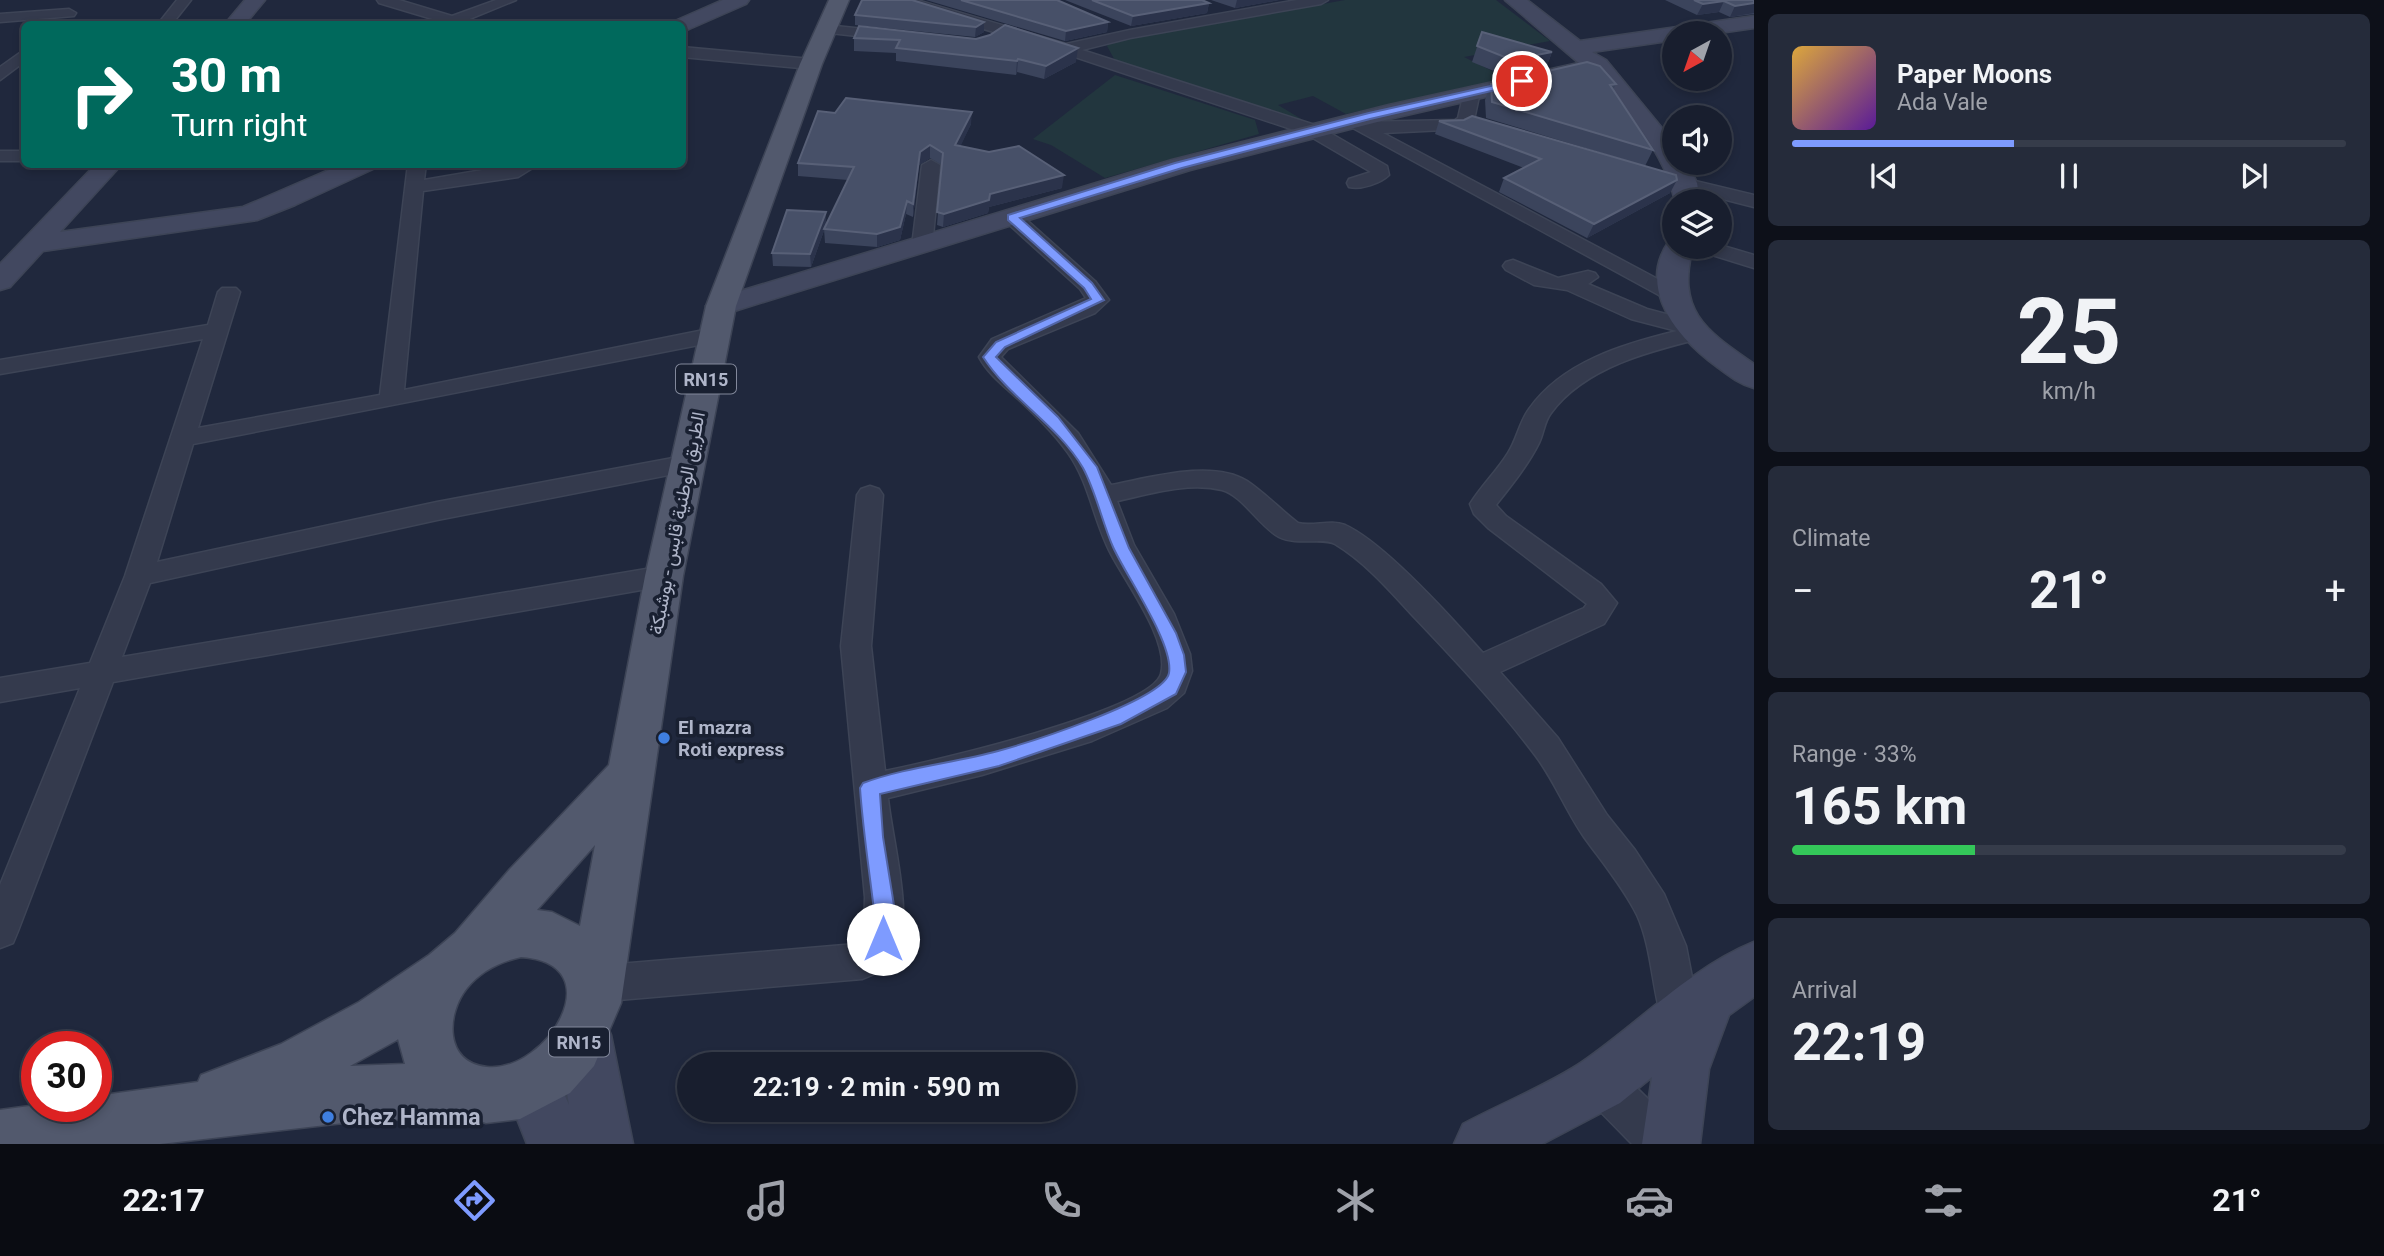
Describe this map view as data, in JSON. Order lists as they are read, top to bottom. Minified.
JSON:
{"streets":{"main road":["RN15","الطريق الوطنية قابس - بوشبكة"]},"crossings":[["RN15","الطريق الوطنية قابس - بوشبكة"]],"places":["El mazra Roti express","Chez Hamma"],"north":"bottom left","page":{"turn":["30 m","Turn right"],"song":["Paper Moons","Ada Vale"],"tile":[["25","km/h"],"Climate",["Range · 33%","165 km"],["Arrival","22:19"]],"heat":["−","21°","+"],"limit":"30","trip":"22:19 · 2 min · 590 m","tabs":["22:17","21°"]}}
